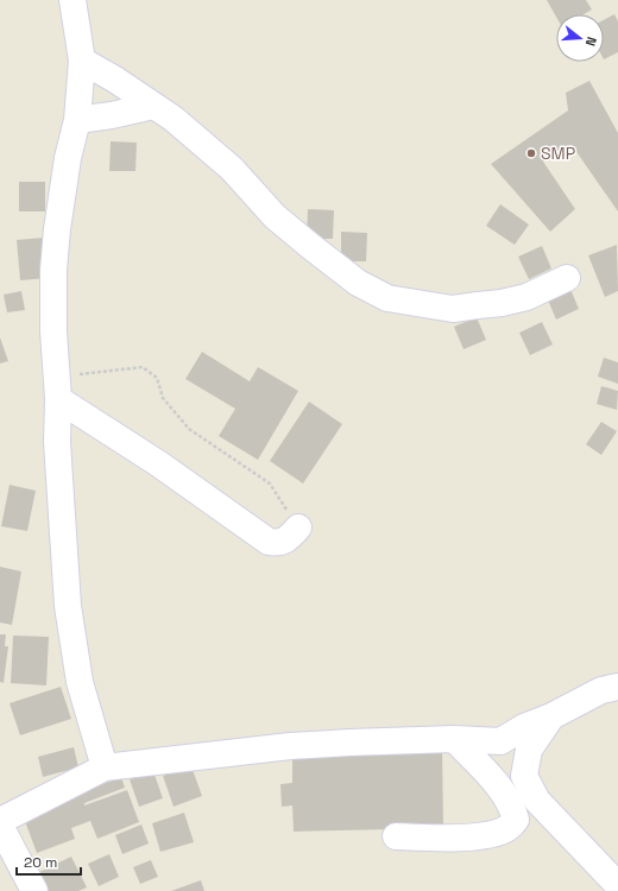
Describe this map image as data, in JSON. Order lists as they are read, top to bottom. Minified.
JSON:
{"places":["SMP"],"scale_bar":"20 m","north":"right"}
